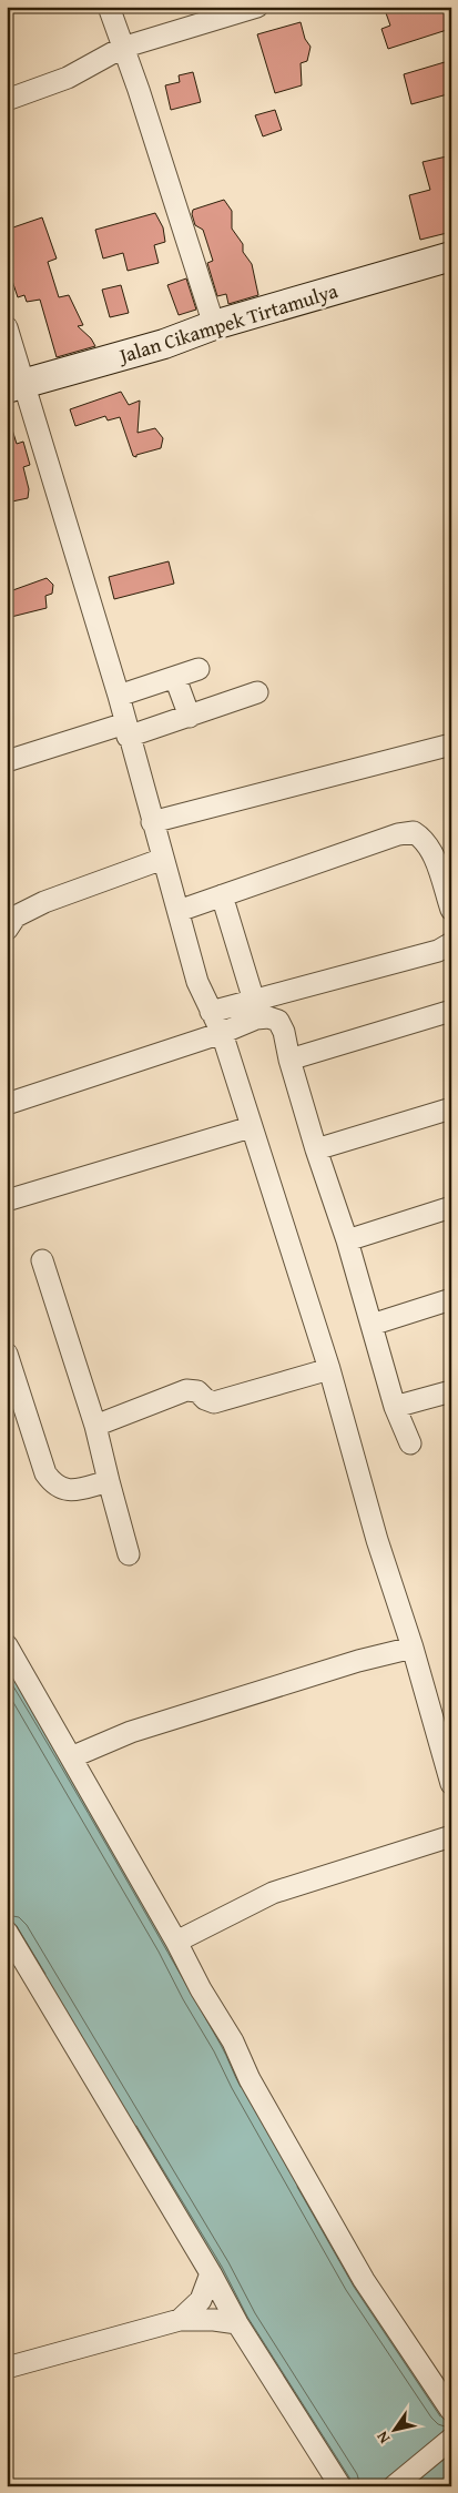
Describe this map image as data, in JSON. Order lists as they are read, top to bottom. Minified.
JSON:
{"streets":{"street":["Jalan Cikampek Tirtamulya"]},"north":"bottom left"}
